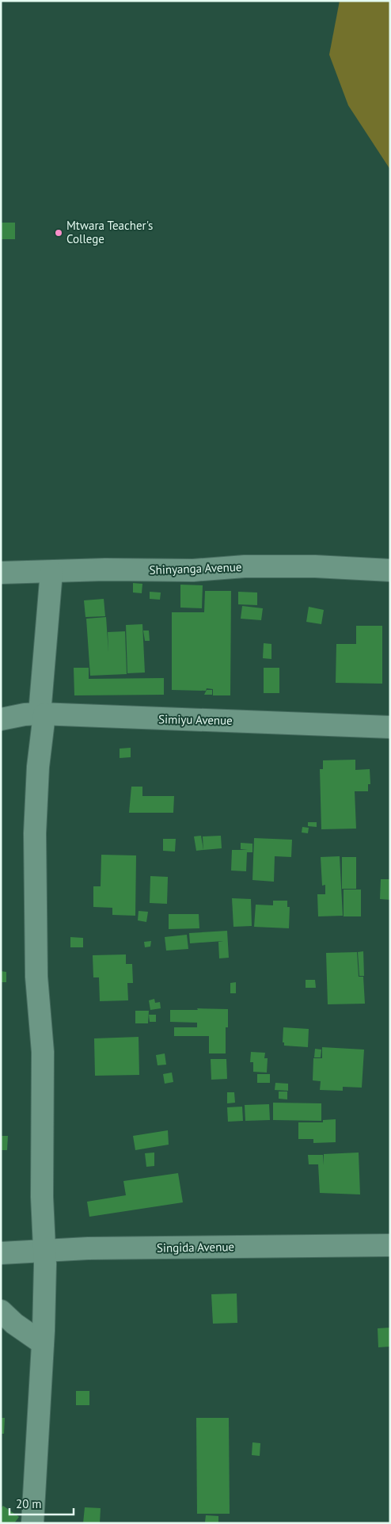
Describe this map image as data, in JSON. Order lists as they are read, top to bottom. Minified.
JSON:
{"streets":{"street":["Shinyanga Avenue","Simiyu Avenue","Singida Avenue"]},"places":["Mtwara Teacher's College"],"scale_bar":"20 m"}
